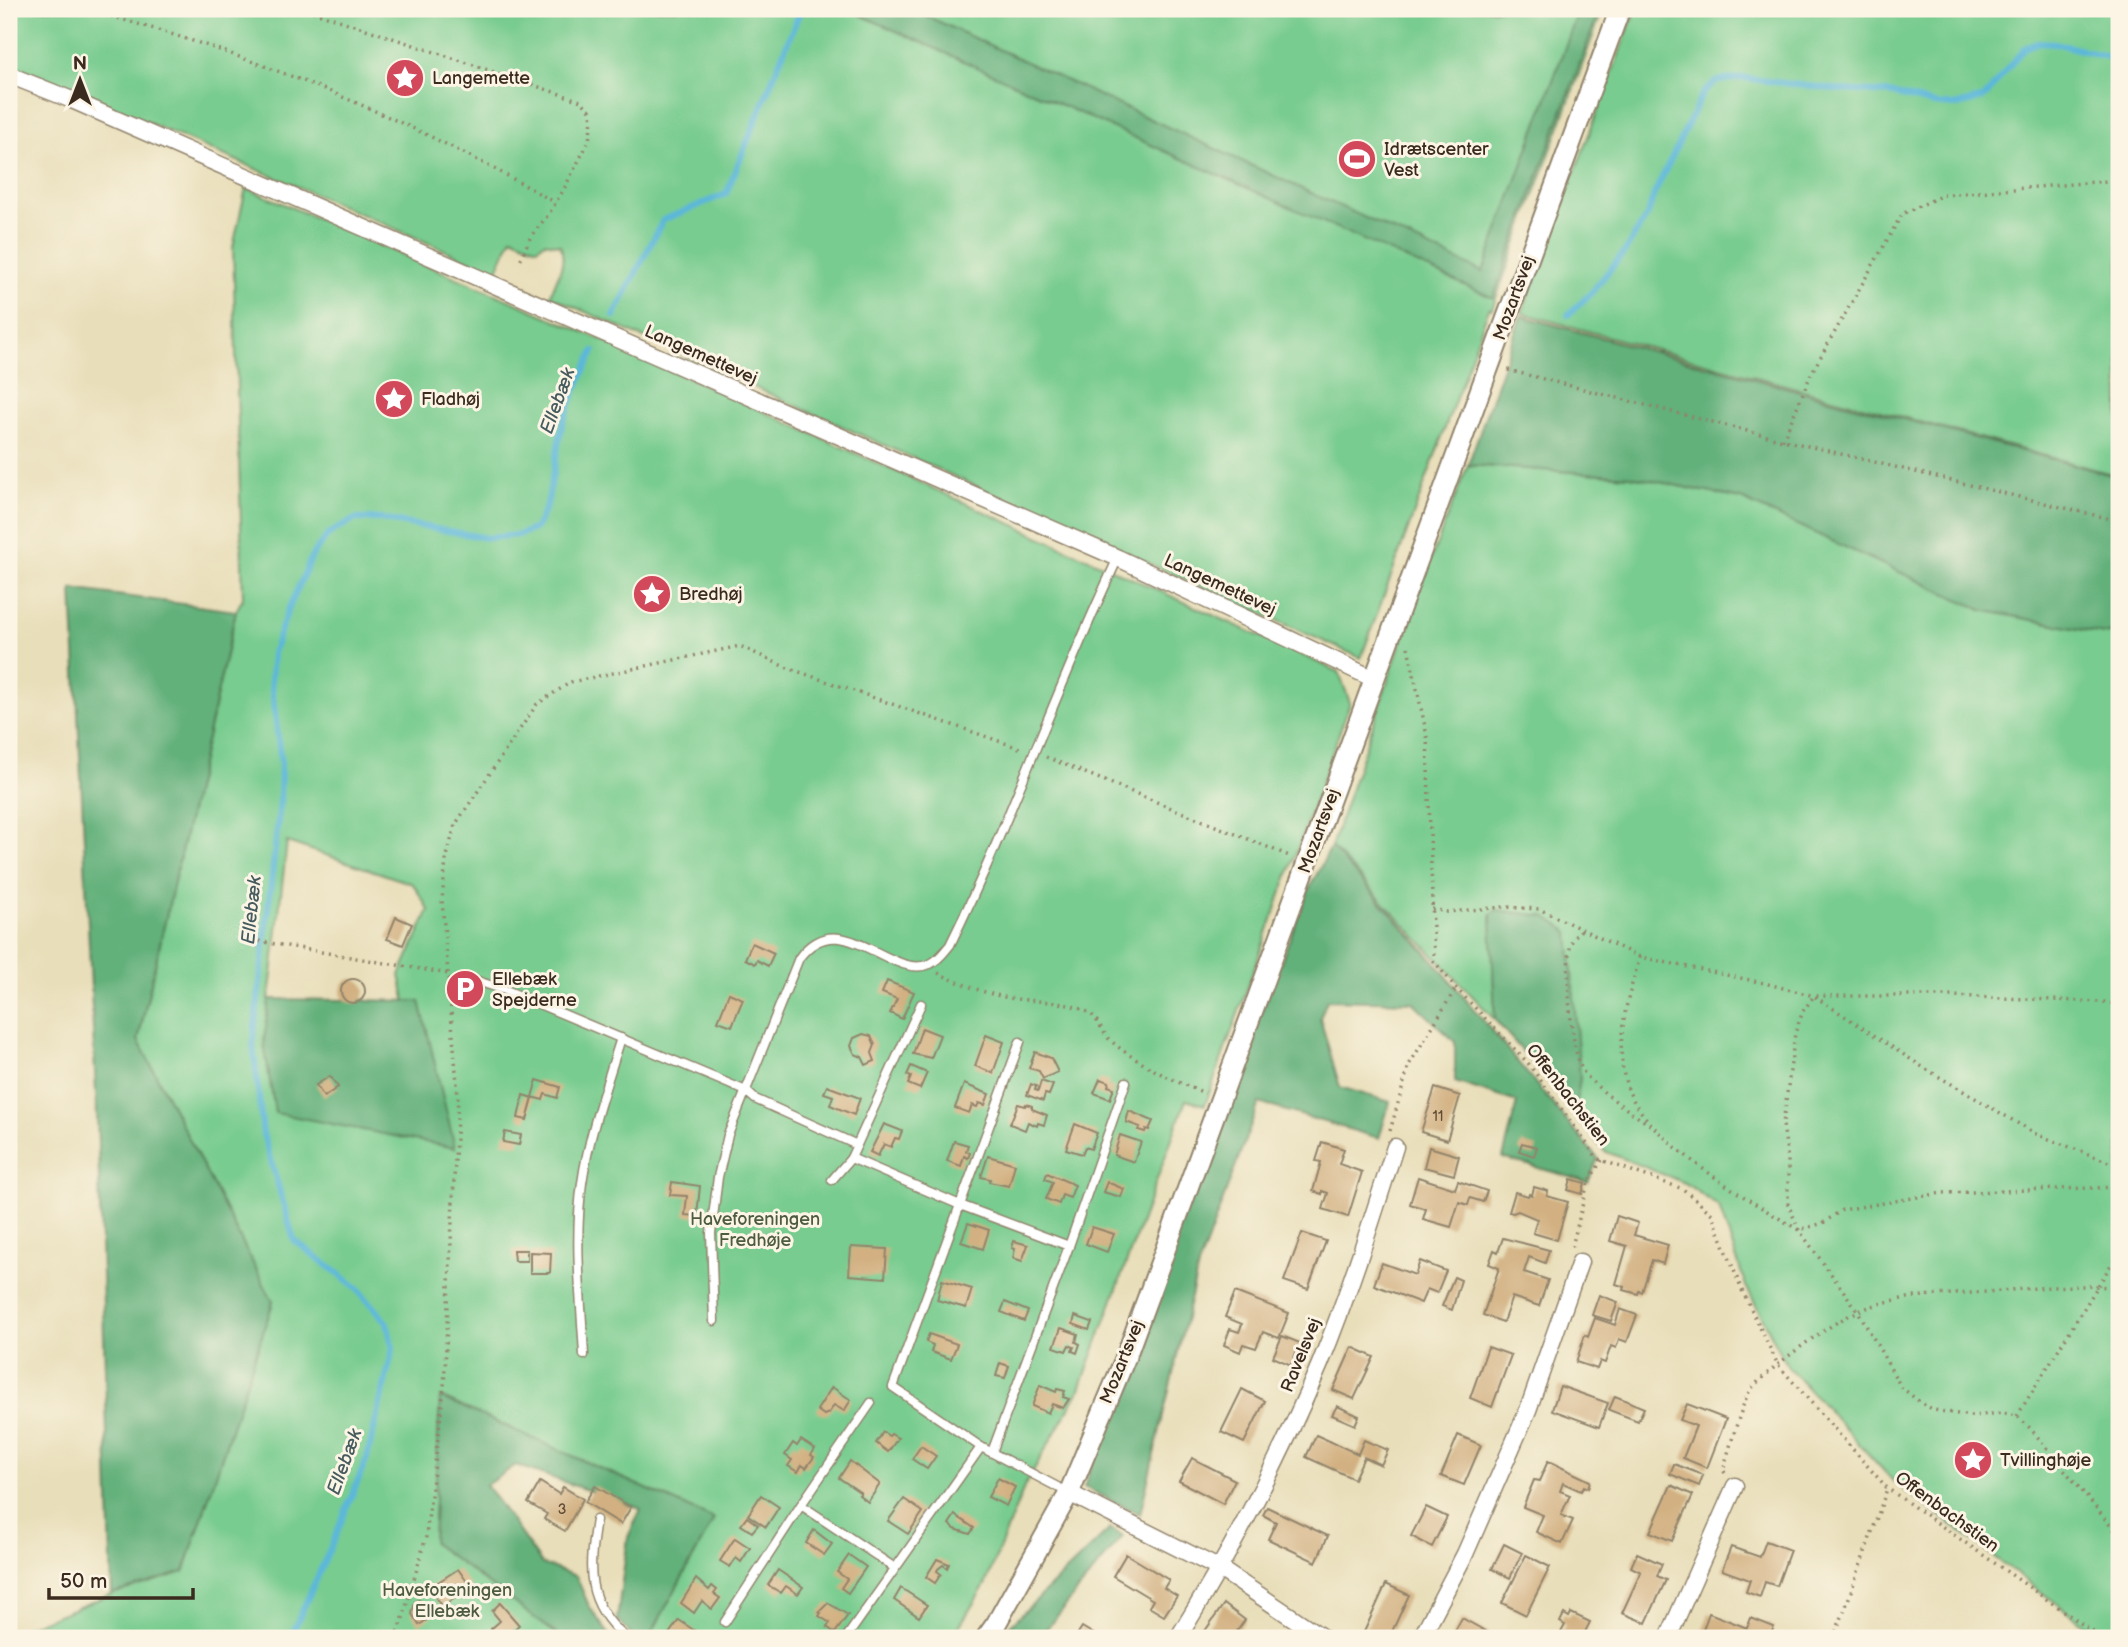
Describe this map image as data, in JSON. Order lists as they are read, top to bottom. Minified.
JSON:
{"streets":{"street":["Mozartsvej","Langemettevej","Ravelsvej"],"path":["Offenbachstien"]},"crossings":[["Mozartsvej","Langemettevej"]],"water":["Ellebæk"],"parks":["Haveforeningen Fredhøje","Haveforeningen Ellebæk"],"places":{"place":["Langemette","Fladhøj","Bredhøj","Tvillinghøje"],"sports":["Idrætscenter Vest"],"parking":["Ellebæk Spejderne"]},"house_numbers":["11","3"],"scale_bar":"50 m","north":"top"}
